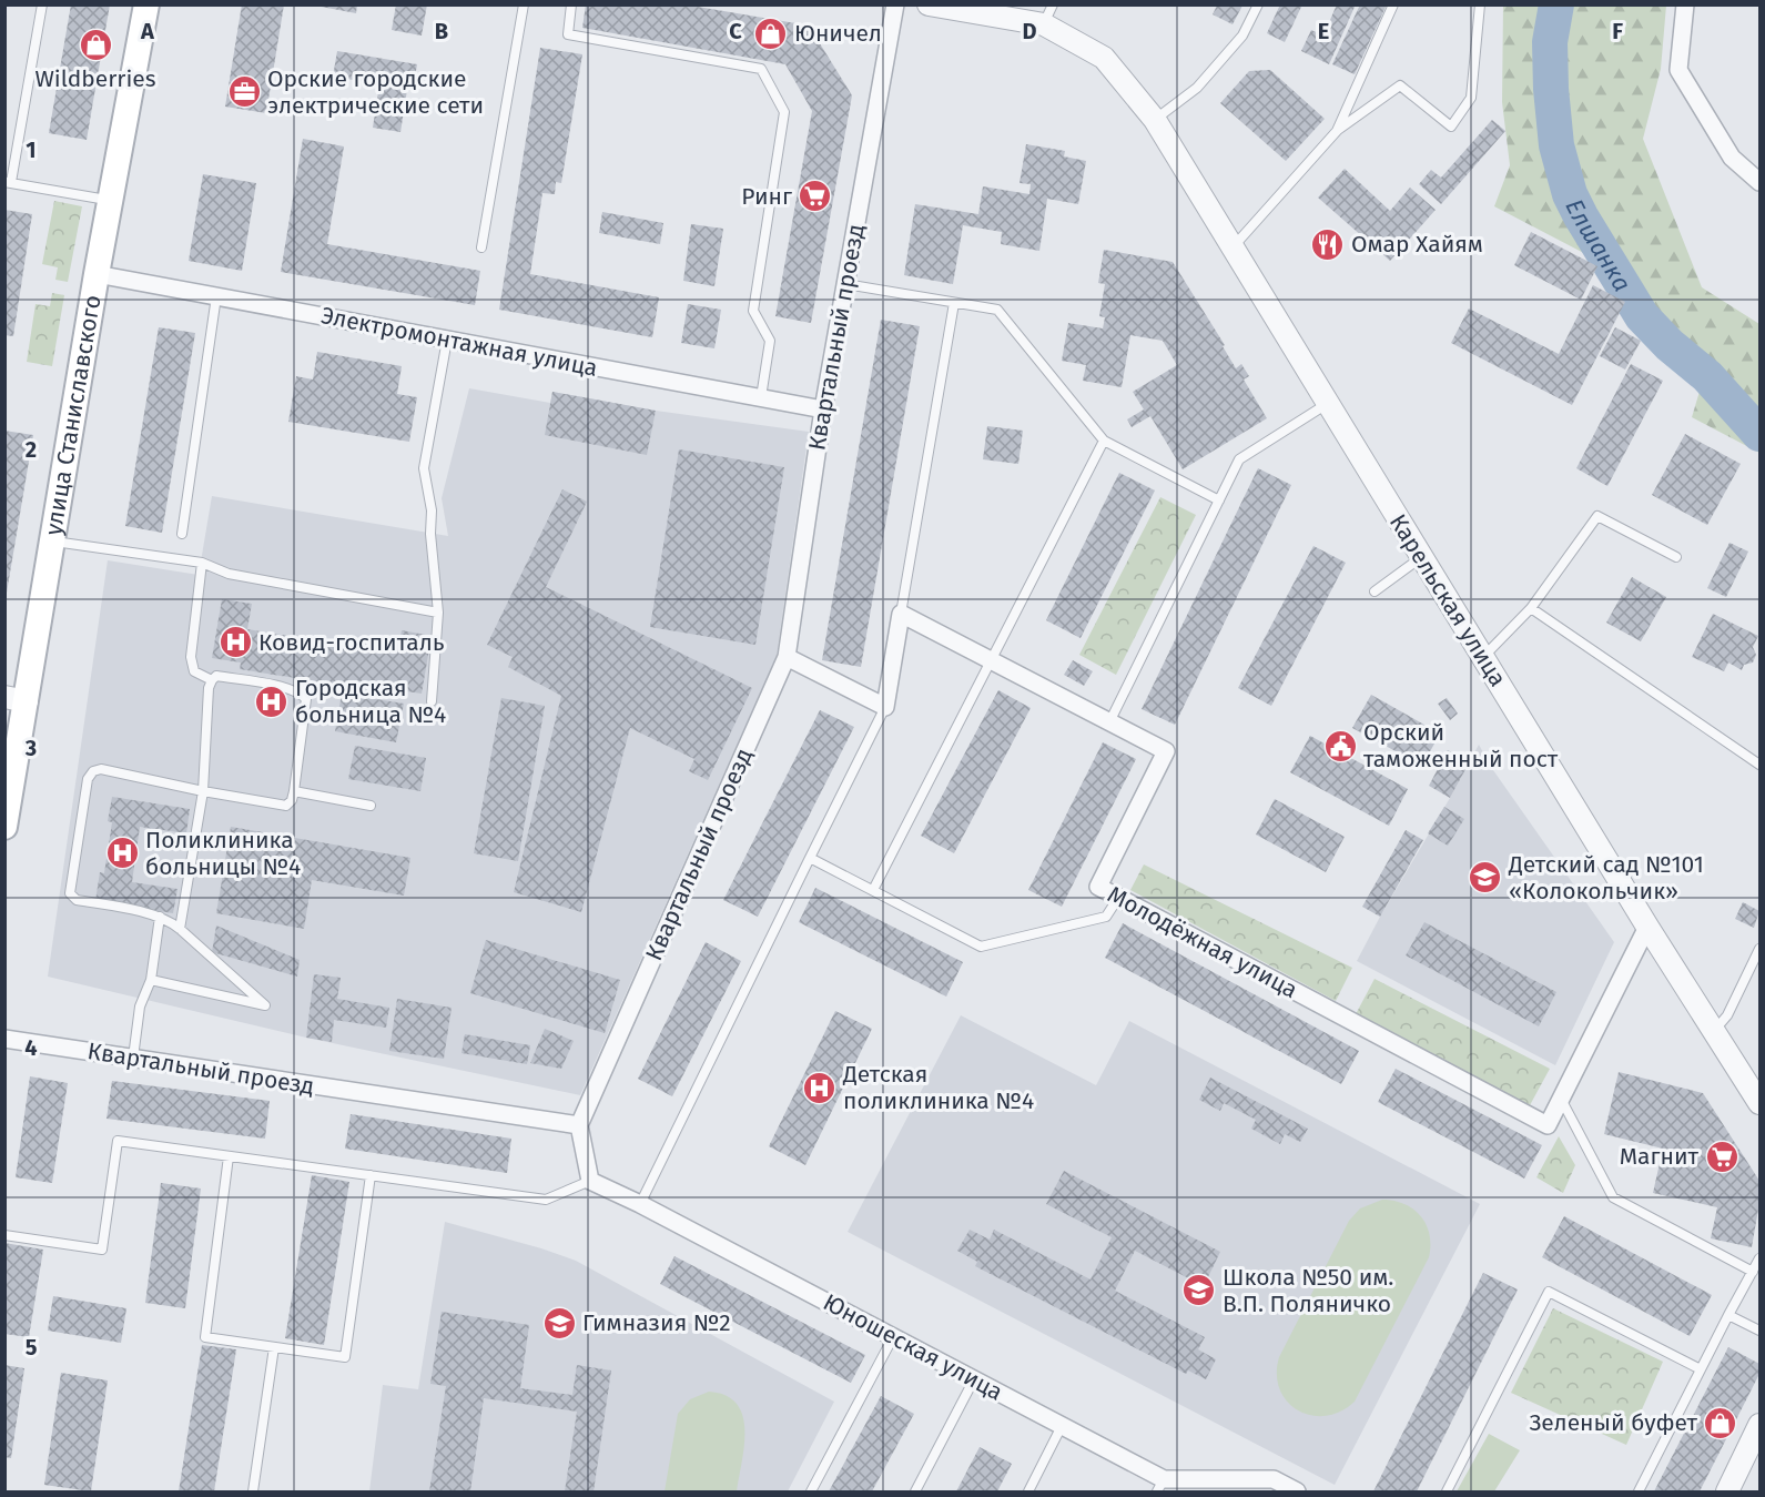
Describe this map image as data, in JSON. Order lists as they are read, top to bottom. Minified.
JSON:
{"streets":{"main road":["улица Станиславского"],"street":["Квартальный проезд","Электромонтажная улица","Карельская улица","Молодёжная улица","Юношеская улица"]},"crossings":[["Квартальный проезд","Электромонтажная улица"],["Электромонтажная улица","улица Станиславского"],["Карельская улица","Молодёжная улица"]],"water":["Елшанка"],"places":{"shop":["Юничел","Wildberries","Зеленый буфет"],"office":["Орские городские электрические сети"],"supermarket":["Ринг","Магнит"],"restaurant":["Омар Хайям"],"hospital":["Ковид-госпиталь","Городская больница №4","Поликлиника больницы №4","Детская поликлиника №4"],"public building":["Орский таможенный пост"],"school or university":["Детский сад №101 «Колокольчик»","Школа №50 им. В.П. Поляничко","Гимназия №2"]},"grid":{"columns":["A","B","C","D","E","F"],"rows":["1","2","3","4","5"]}}
